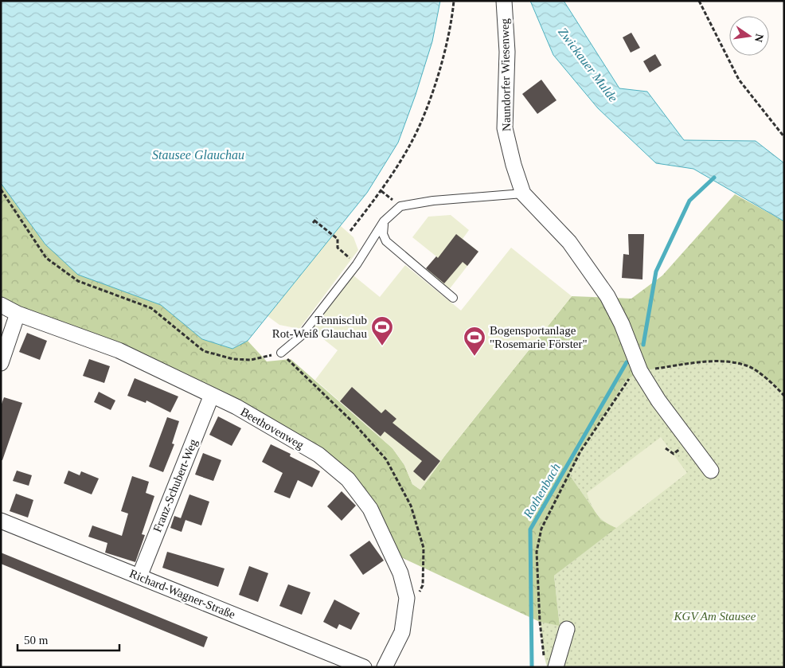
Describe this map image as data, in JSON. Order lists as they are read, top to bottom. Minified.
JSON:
{"streets":{"street":["Naundorfer Wiesenweg","Beethovenweg","Franz-Schubert-Weg","Richard-Wagner-Straße"]},"crossings":[["Beethovenweg","Franz-Schubert-Weg"],["Franz-Schubert-Weg","Richard-Wagner-Straße"]],"water":["Zwickauer Mulde","Stausee Glauchau","Rothenbach"],"parks":["KGV Am Stausee"],"places":{"sports":["Tennisclub Rot-Weiß Glauchau","Bogensportanlage \"Rosemarie Förster\""]},"scale_bar":"50 m","north":"right"}
